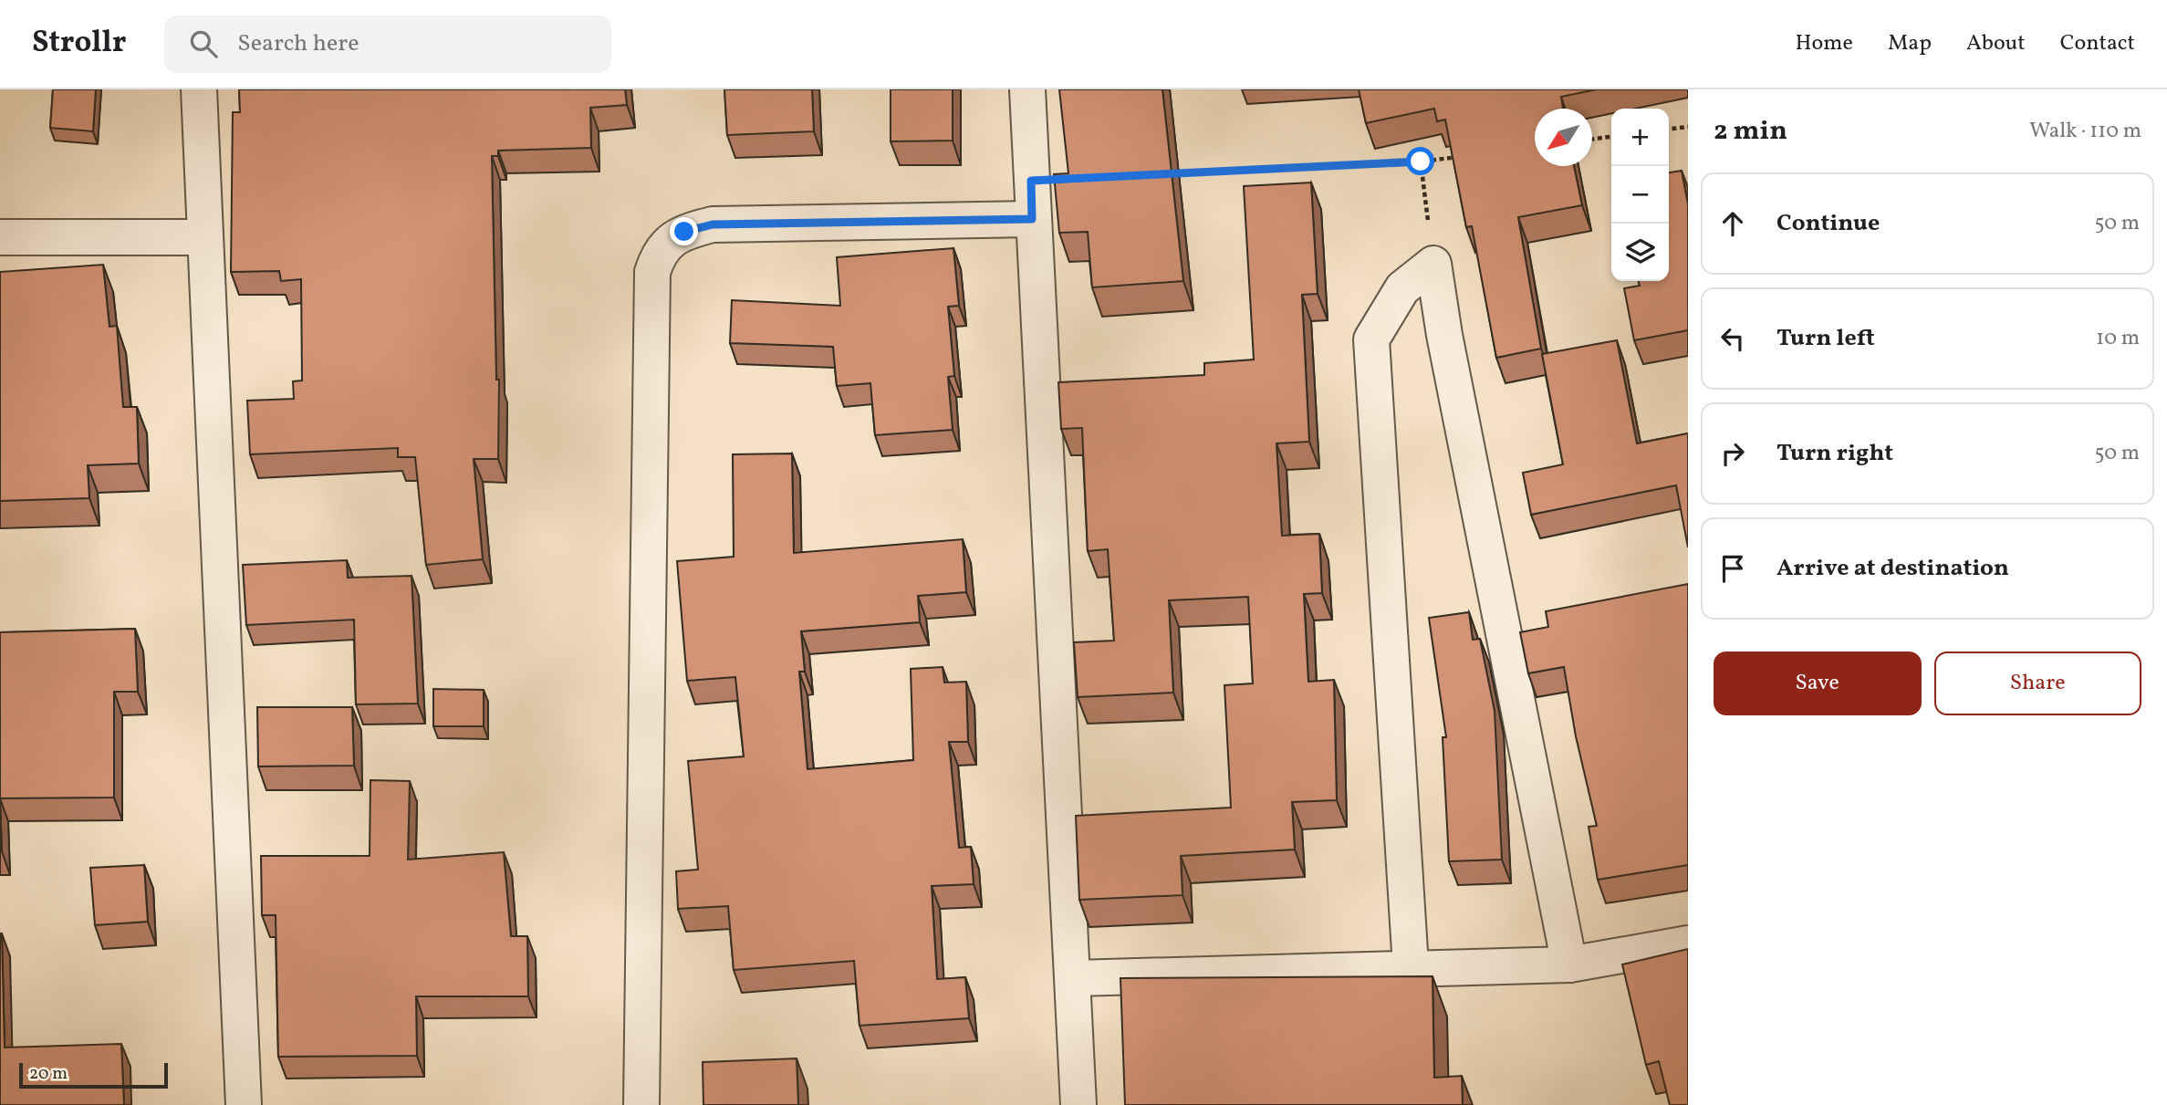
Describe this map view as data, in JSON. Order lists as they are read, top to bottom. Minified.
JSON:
{"scale_bar":"20 m","north":"bottom left","page":{"header":"Strollr","search":"Search here","nav":["Home","Map","About","Contact"],"heading":["2 min","Walk · 110 m"],"map_buttons":["+","−"],"list":[["Continue","50 m"],["Turn left","10 m"],["Turn right","50 m"],"Arrive at destination"],"buttons":["Save","Share"],"scale":"20 m"}}
